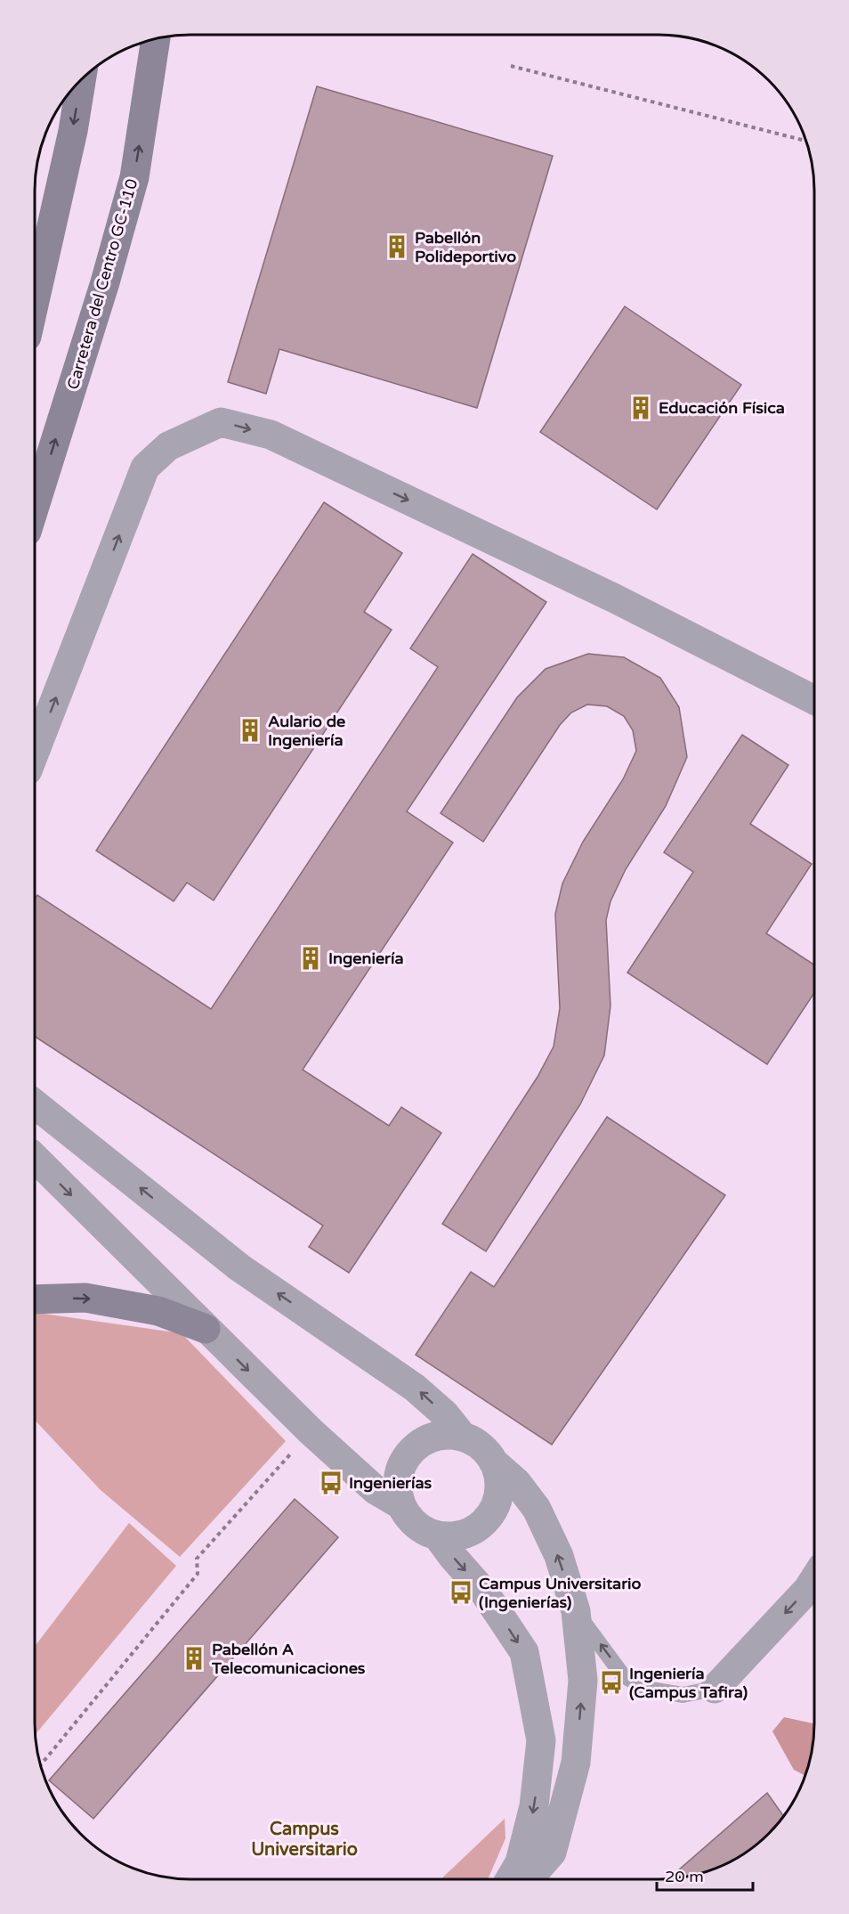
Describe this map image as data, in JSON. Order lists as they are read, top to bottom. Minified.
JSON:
{"streets":{"main road":["Carretera del Centro GC-110"]},"districts":["Campus Universitario"],"places":{"building":["Pabellón Polideportivo","Educación Física","Aulario de Ingeniería","Ingeniería","Pabellón A Telecomunicaciones"],"bus stop":["Ingenierías","Campus Universitario (Ingenierías)","Ingeniería (Campus Tafira)"]},"scale_bar":"20 m"}
